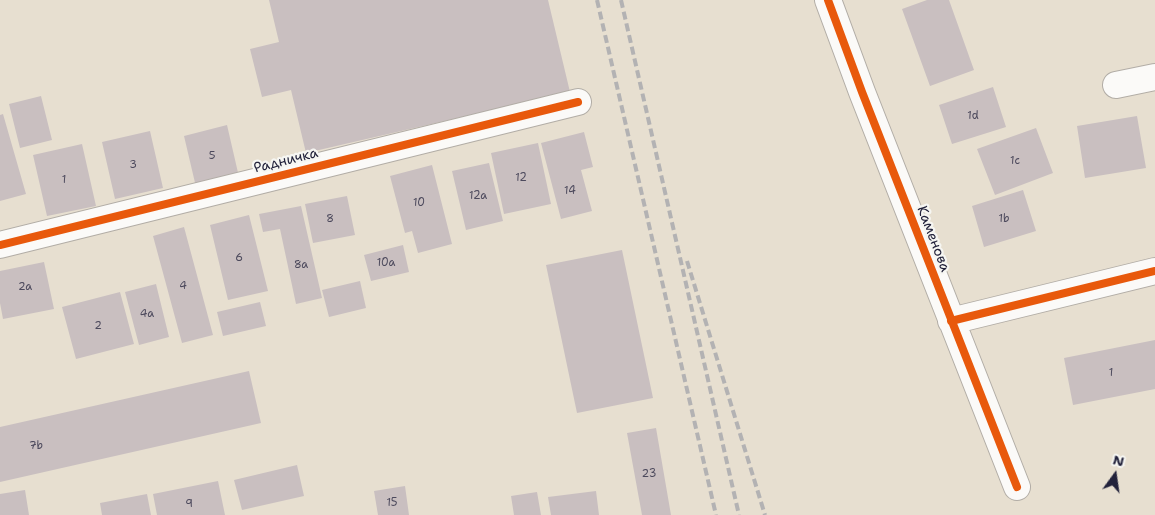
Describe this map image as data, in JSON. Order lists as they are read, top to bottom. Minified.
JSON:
{"streets":{"street":["Радничка","Каменова"]},"house_numbers":["1d","5","1c","3","12","1","14","12a","10","8","1b","6","10a","8a","4","2a","4a","2","1","7b","23","15","9"],"north":"top"}
